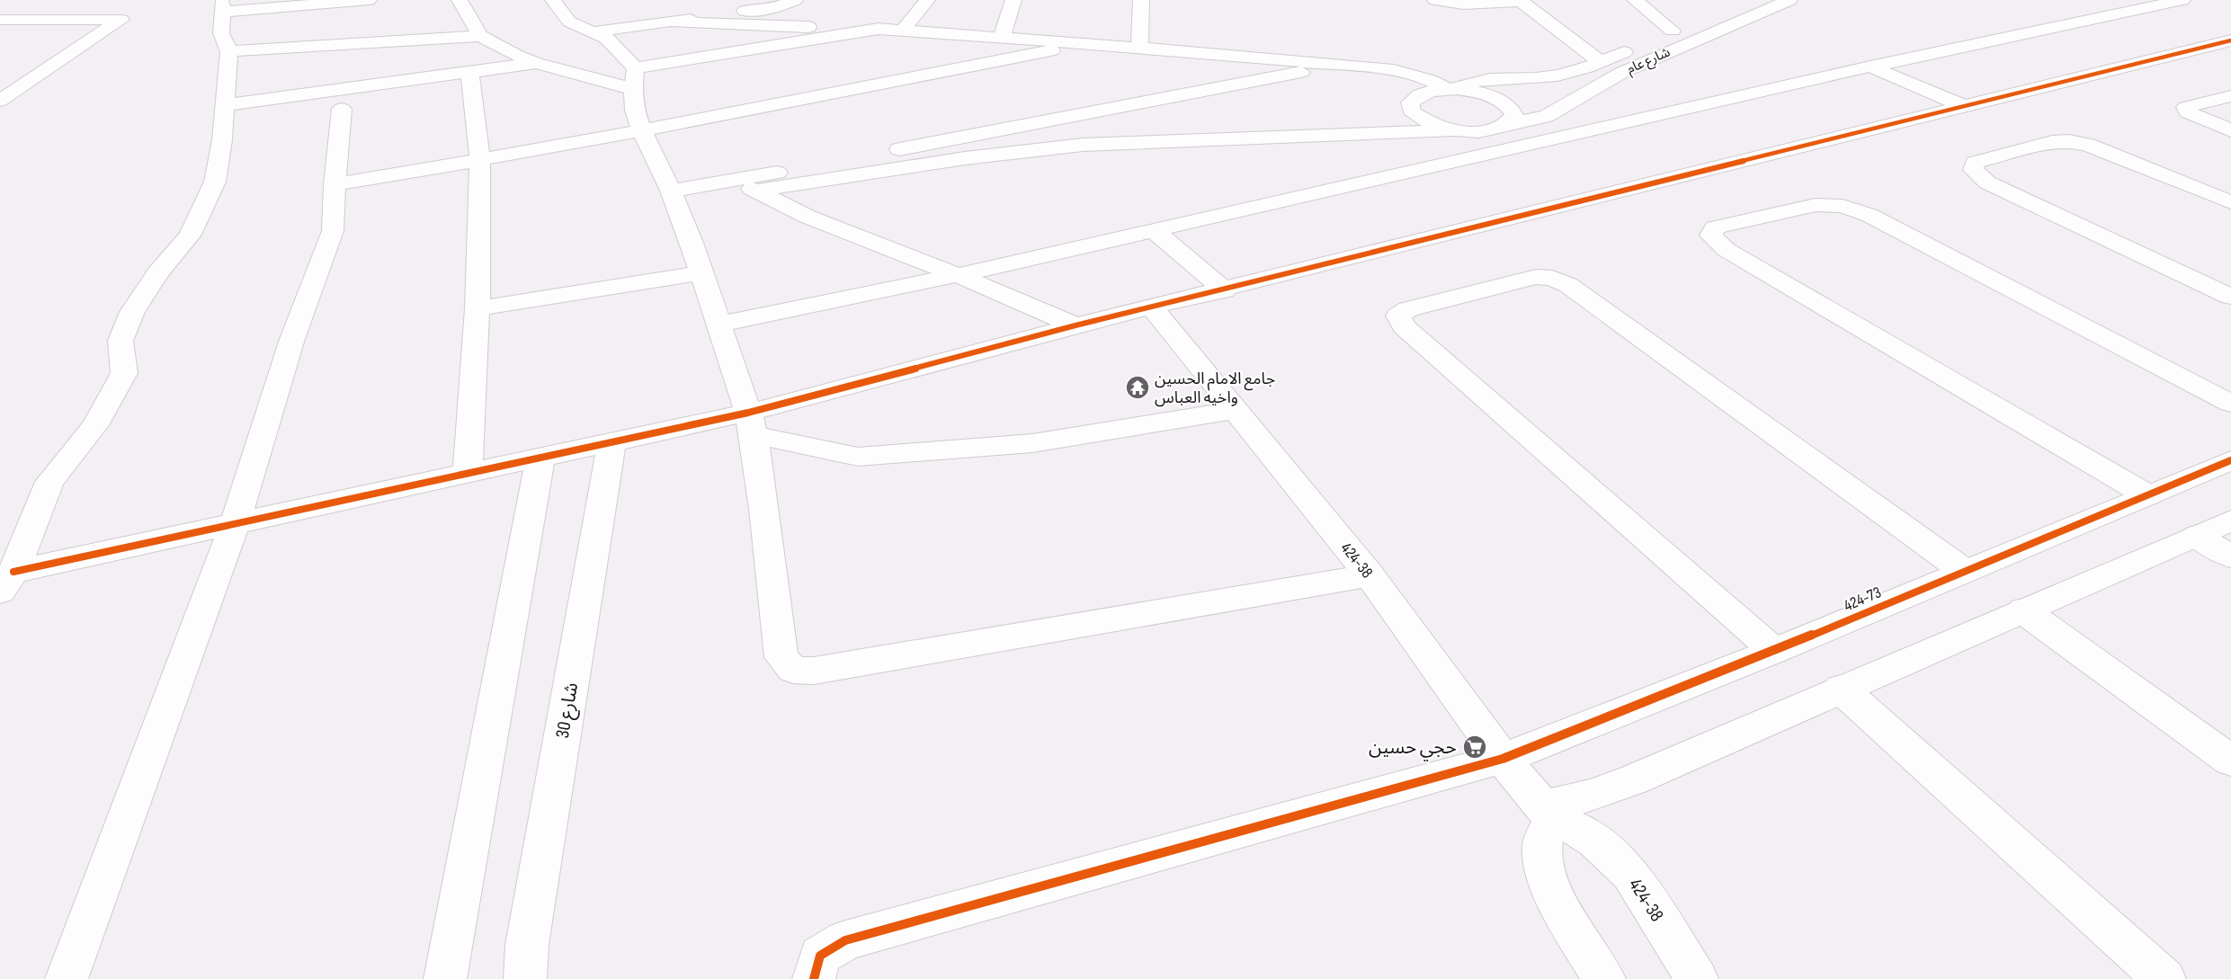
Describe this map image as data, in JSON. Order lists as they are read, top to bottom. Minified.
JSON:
{"streets":{"street":["شارع عام","424-38","424-73","شارع 30"]},"crossings":[["424-38","424-73"]],"places":{"temple":["جامع الامام الحسين واخيه العباس"],"supermarket":["حجي حسين"]}}
